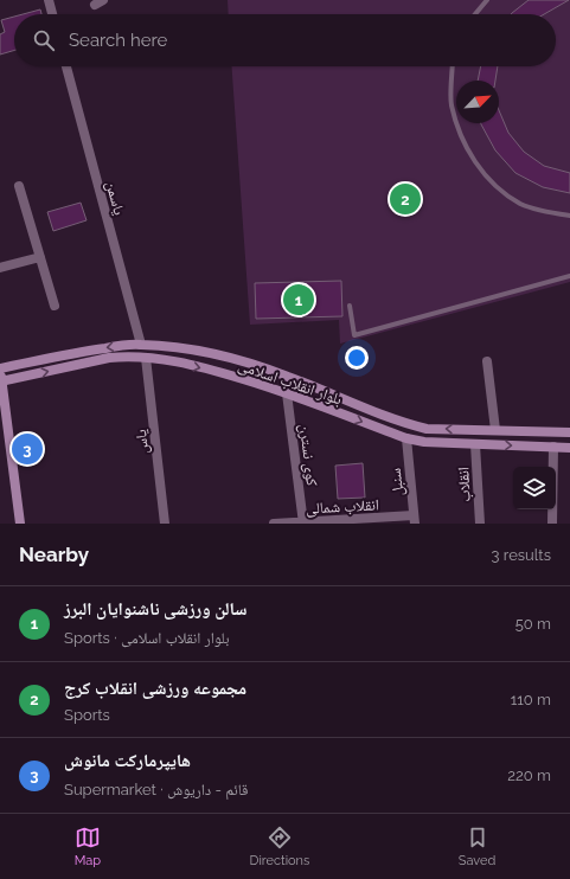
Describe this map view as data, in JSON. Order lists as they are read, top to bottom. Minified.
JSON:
{"streets":{"main road":["بلوار انقلاب اسلامی"],"street":["یاسمن","یاس","کوی نسترن","سنبل","انقلاب","انقلاب شمالی"]},"crossings":[["یاسمن","بلوار انقلاب اسلامی"],["بلوار انقلاب اسلامی","یاس"],["بلوار انقلاب اسلامی","کوی نسترن"],["بلوار انقلاب اسلامی","سنبل"],["بلوار انقلاب اسلامی","انقلاب"],["کوی نسترن","انقلاب شمالی"],["سنبل","انقلاب شمالی"]],"north":"top right","page":{"search":"Search here","pins":["2","1","3"],"heading":["Nearby","3 results"],"list":[{"mark":"1","name":"سالن ورزشی ناشنوایان البرز","note":"Sports · بلوار انقلاب اسلامی","value":"50 m"},{"mark":"2","name":"مجموعه ورزشی انقلاب کرج","note":"Sports","value":"110 m"},{"mark":"3","name":"هایپرمارکت مانوش","note":"Supermarket · قائم - داریوش","value":"220 m"}],"nav":["Map","Directions","Saved"]}}
